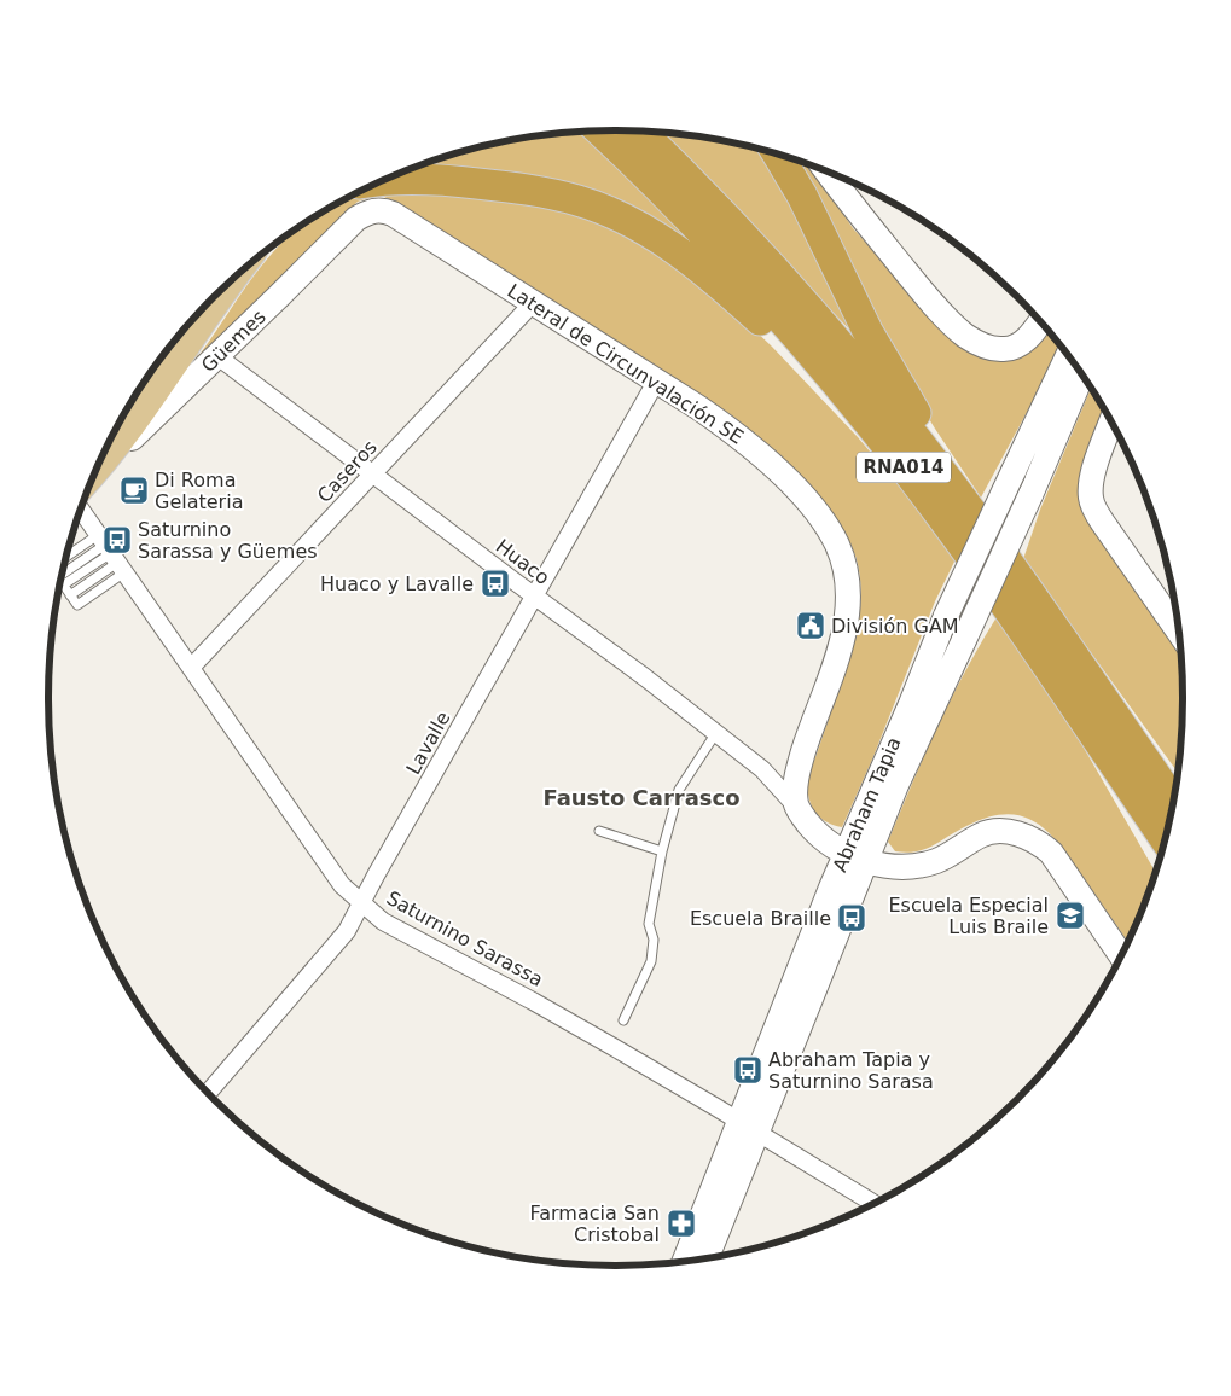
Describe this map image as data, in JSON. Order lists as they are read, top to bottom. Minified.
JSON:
{"streets":{"highway":["RNA014"],"main road":["Güemes"],"street":["Lateral de Circunvalación SE","Caseros","Huaco","Lavalle","Abraham Tapia","Saturnino Sarassa"]},"crossings":[["Güemes","Lateral de Circunvalación SE"],["Güemes","Huaco"],["Lateral de Circunvalación SE","Caseros"],["Lateral de Circunvalación SE","Huaco"],["Lateral de Circunvalación SE","Lavalle"],["Caseros","Huaco"],["Caseros","Saturnino Sarassa"],["Huaco","Lavalle"],["Lavalle","Saturnino Sarassa"],["Abraham Tapia","Saturnino Sarassa"]],"districts":["Fausto Carrasco"],"places":{"cafe":["Di Roma Gelateria"],"bus stop":["Saturnino Sarassa y Güemes","Huaco y Lavalle","Escuela Braille","Abraham Tapia y Saturnino Sarasa"],"public building":["División GAM"],"school or university":["Escuela Especial Luis Braile"],"pharmacy":["Farmacia San Cristobal"]}}
